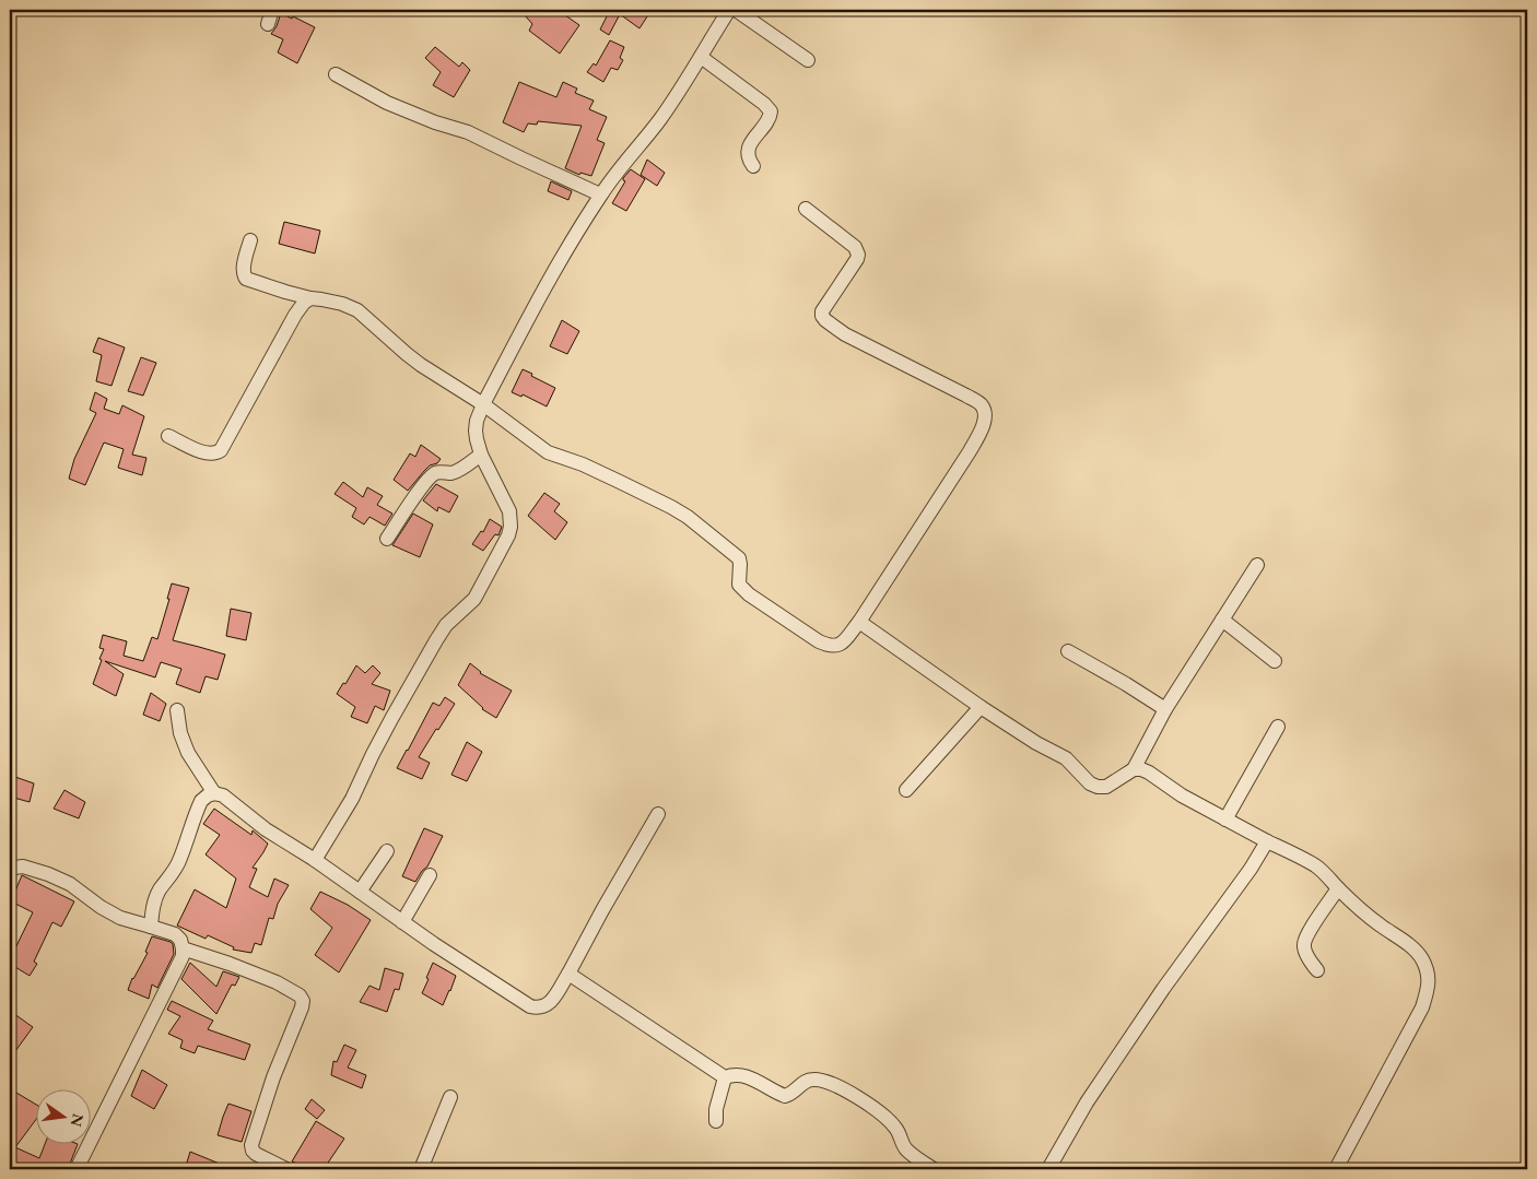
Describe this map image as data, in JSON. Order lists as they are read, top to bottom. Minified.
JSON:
{"north":"right"}
